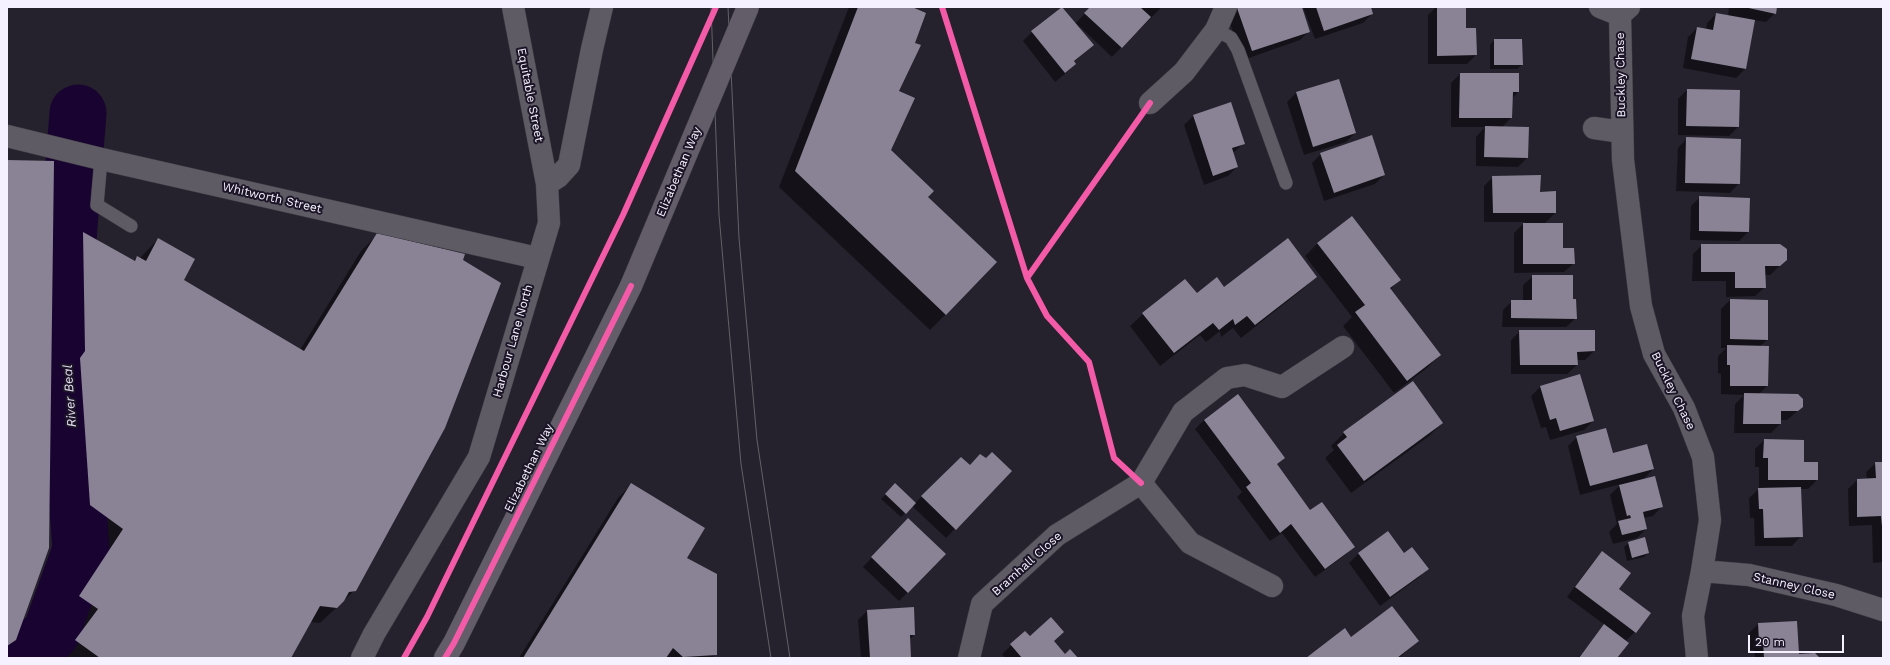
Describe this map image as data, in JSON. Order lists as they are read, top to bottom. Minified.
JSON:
{"streets":{"main road":["Elizabethan Way"],"street":["Buckley Chase","Equitable Street","Whitworth Street","Harbour Lane North","Bramhall Close","Stanney Close"]},"crossings":[["Buckley Chase","Stanney Close"],["Equitable Street","Harbour Lane North"],["Whitworth Street","Harbour Lane North"]],"water":["River Beal"],"scale_bar":"20 m"}
